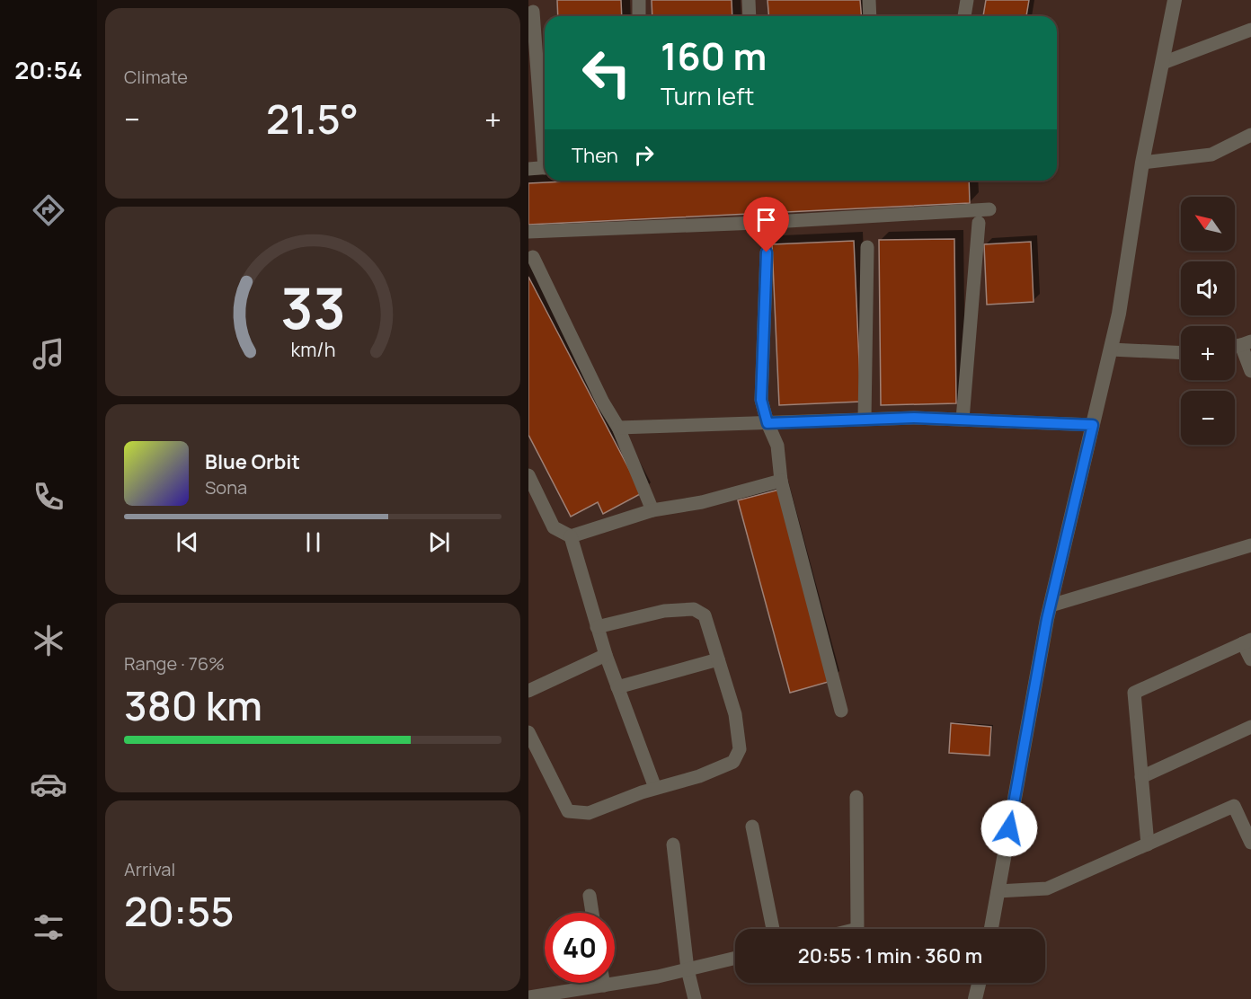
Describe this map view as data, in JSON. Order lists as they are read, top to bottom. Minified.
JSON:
{"north":"top left","page":{"tabs":"20:54","tile":["Climate",["Range · 76%","380 km"],["Arrival","20:55"]],"turn":["160 m","Turn left"],"heat":["−","21.5°","+"],"then":"Then","map_buttons":["+","−"],"song":["Blue Orbit","Sona"],"limit":"40","trip":"20:55 · 1 min · 360 m","gauge":["33","km/h"]}}
